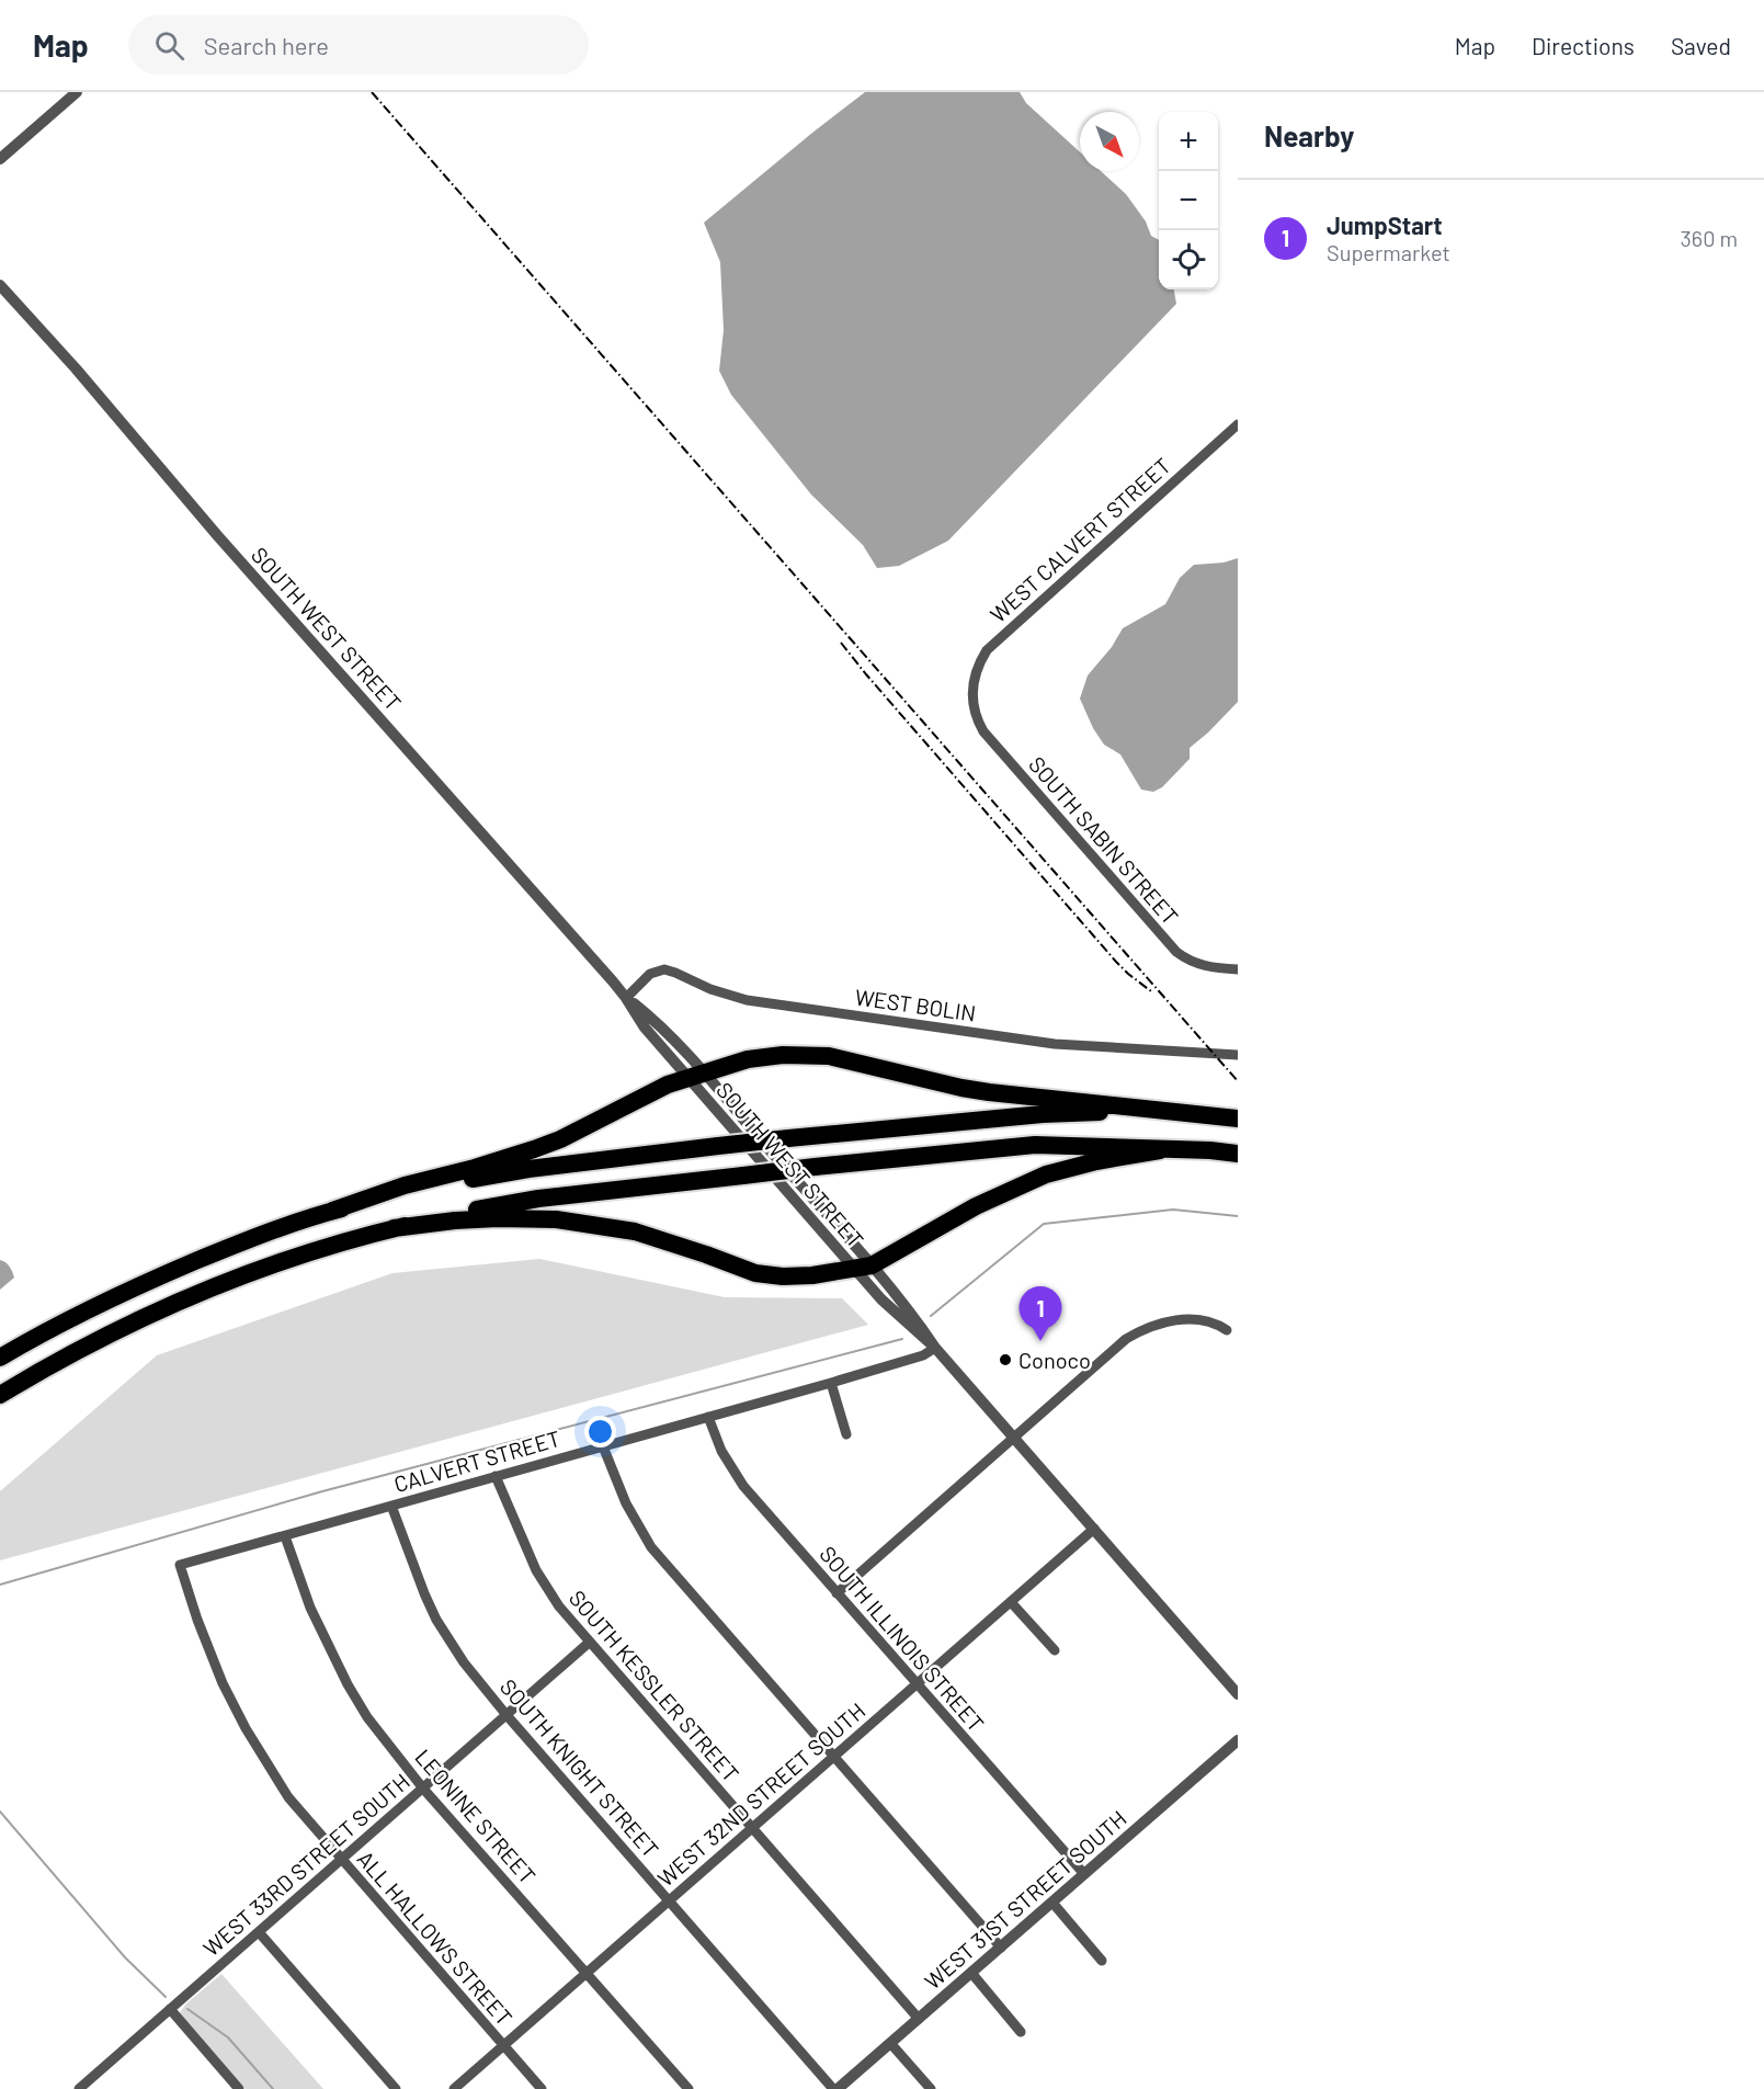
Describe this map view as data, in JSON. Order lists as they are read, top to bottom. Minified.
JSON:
{"streets":{"street":["WEST CALVERT STREET","SOUTH WEST STREET","SOUTH SABIN STREET","WEST BOLIN","CALVERT STREET","SOUTH ILLINOIS STREET","SOUTH KESSLER STREET","SOUTH KNIGHT STREET","WEST 32ND STREET SOUTH","LEONINE STREET","WEST 33RD STREET SOUTH","WEST 31ST STREET SOUTH","ALL HALLOWS STREET"]},"crossings":[["WEST CALVERT STREET","SOUTH SABIN STREET"],["SOUTH WEST STREET","WEST BOLIN"],["SOUTH WEST STREET","CALVERT STREET"],["SOUTH WEST STREET","WEST 32ND STREET SOUTH"],["CALVERT STREET","SOUTH ILLINOIS STREET"],["CALVERT STREET","SOUTH KESSLER STREET"],["CALVERT STREET","SOUTH KNIGHT STREET"],["CALVERT STREET","LEONINE STREET"],["CALVERT STREET","ALL HALLOWS STREET"],["SOUTH ILLINOIS STREET","WEST 32ND STREET SOUTH"],["SOUTH ILLINOIS STREET","WEST 31ST STREET SOUTH"],["SOUTH KESSLER STREET","WEST 32ND STREET SOUTH"],["SOUTH KESSLER STREET","WEST 33RD STREET SOUTH"],["SOUTH KESSLER STREET","WEST 31ST STREET SOUTH"],["SOUTH KNIGHT STREET","WEST 32ND STREET SOUTH"],["SOUTH KNIGHT STREET","WEST 33RD STREET SOUTH"],["SOUTH KNIGHT STREET","WEST 31ST STREET SOUTH"],["WEST 32ND STREET SOUTH","LEONINE STREET"],["WEST 32ND STREET SOUTH","ALL HALLOWS STREET"],["LEONINE STREET","WEST 33RD STREET SOUTH"],["WEST 33RD STREET SOUTH","ALL HALLOWS STREET"]],"places":["Conoco"],"north":"bottom right","page":{"header":"Map","search":"Search here","nav":["Map","Directions","Saved"],"heading":"Nearby","map_buttons":["+","−"],"list":[{"mark":"1","name":"JumpStart","note":"Supermarket","value":"360 m"}],"pins":"1"}}
